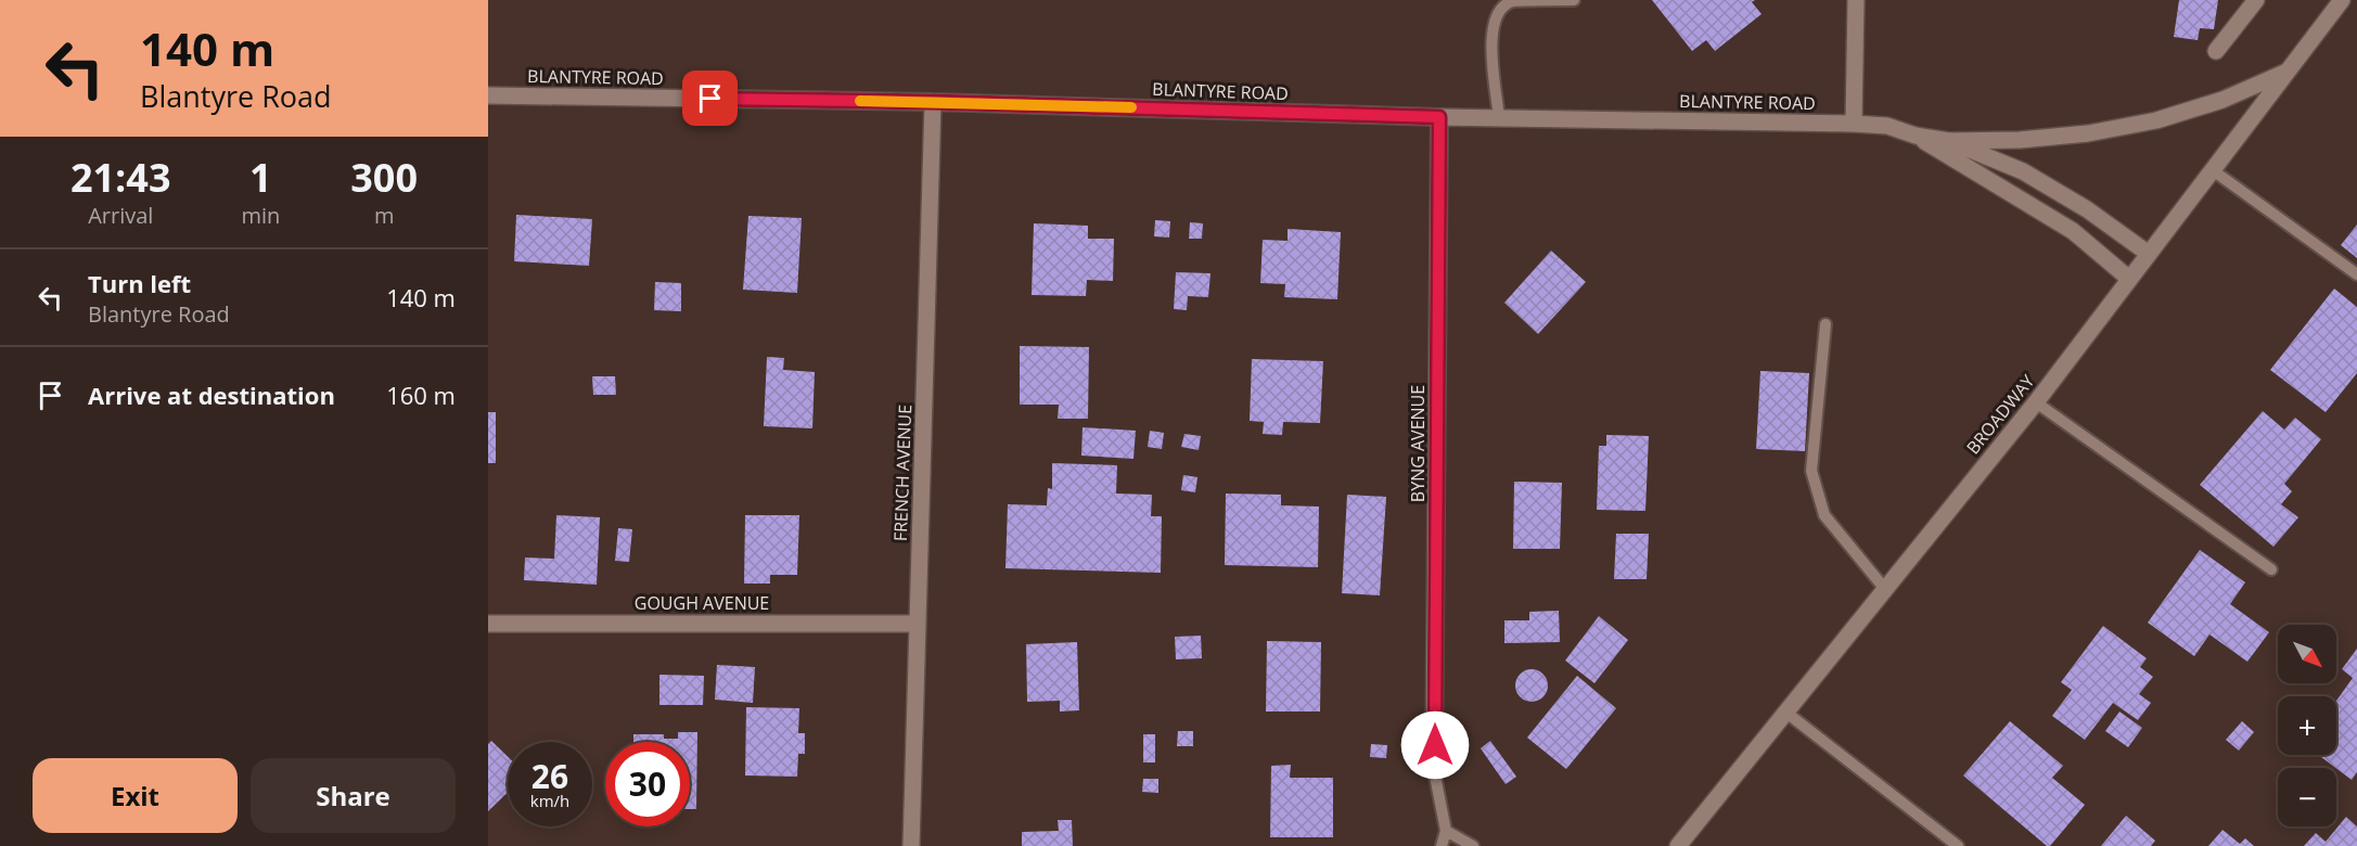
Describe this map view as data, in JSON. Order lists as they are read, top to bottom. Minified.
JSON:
{"streets":{"street":["BLANTYRE ROAD","BROADWAY","BYNG AVENUE","FRENCH AVENUE","GOUGH AVENUE"]},"crossings":[["BLANTYRE ROAD","BYNG AVENUE"],["BLANTYRE ROAD","FRENCH AVENUE"],["FRENCH AVENUE","GOUGH AVENUE"]],"north":"bottom right","page":{"turn":["140 m","Blantyre Road"],"eta":["21:43","Arrival","1","min","300","m"],"list":[{"name":"Turn left","note":"Blantyre Road","value":"140 m"},{"name":"Arrive at destination","value":"160 m"}],"map_buttons":["+","−"],"speed":"26 km/h","limit":"30","buttons":["Exit","Share"]}}
